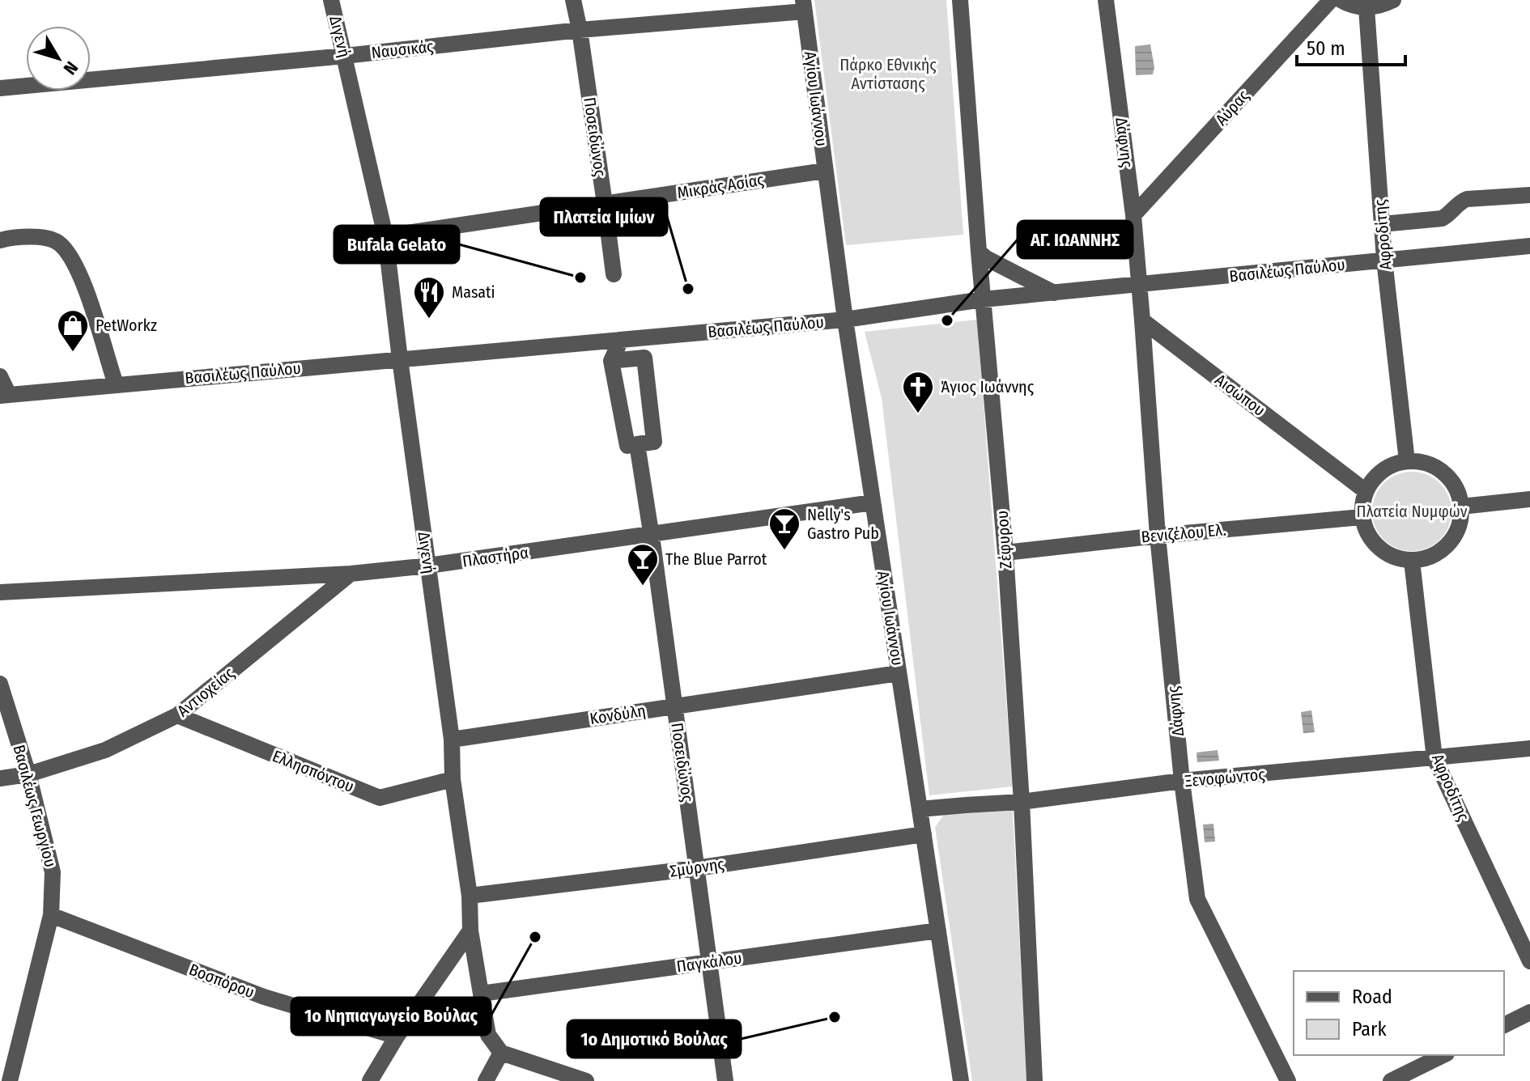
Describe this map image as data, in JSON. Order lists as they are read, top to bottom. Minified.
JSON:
{"streets":{"street":["Διγενή","Ναυσικάς","Αγίου Ιωάννου","Αύρας","Ποσειδώνος","Δάφνης","Μικράς Ασίας","Αφροδίτης","Βασιλέως Παύλου","Αισώπου","Βενιζέλου Ελ.","Ζέφυρου","Πλαστήρα","Αντιοχείας","Κονδύλη","Ελλησπόντου","Ξενοφώντος","Βασιλέως Γεωργίου","Σμύρνης","Παγκάλου","Βοσπόρου"]},"crossings":[["Διγενή","Ναυσικάς"],["Διγενή","Μικράς Ασίας"],["Διγενή","Βασιλέως Παύλου"],["Διγενή","Πλαστήρα"],["Διγενή","Κονδύλη"],["Διγενή","Ελλησπόντου"],["Διγενή","Σμύρνης"],["Διγενή","Παγκάλου"],["Ναυσικάς","Αγίου Ιωάννου"],["Ναυσικάς","Ποσειδώνος"],["Αγίου Ιωάννου","Μικράς Ασίας"],["Αγίου Ιωάννου","Βασιλέως Παύλου"],["Αγίου Ιωάννου","Πλαστήρα"],["Αγίου Ιωάννου","Κονδύλη"],["Αγίου Ιωάννου","Ξενοφώντος"],["Αγίου Ιωάννου","Σμύρνης"],["Αγίου Ιωάννου","Παγκάλου"],["Αύρας","Δάφνης"],["Ποσειδώνος","Μικράς Ασίας"],["Ποσειδώνος","Πλαστήρα"],["Ποσειδώνος","Κονδύλη"],["Ποσειδώνος","Σμύρνης"],["Ποσειδώνος","Παγκάλου"],["Δάφνης","Βασιλέως Παύλου"],["Δάφνης","Αισώπου"],["Δάφνης","Βενιζέλου Ελ."],["Δάφνης","Ξενοφώντος"],["Αφροδίτης","Βασιλέως Παύλου"],["Αφροδίτης","Αισώπου"],["Αφροδίτης","Βενιζέλου Ελ."],["Αφροδίτης","Ξενοφώντος"],["Βασιλέως Παύλου","Ζέφυρου"],["Αισώπου","Βενιζέλου Ελ."],["Βενιζέλου Ελ.","Ζέφυρου"],["Ζέφυρου","Ξενοφώντος"],["Πλαστήρα","Αντιοχείας"],["Αντιοχείας","Ελλησπόντου"],["Αντιοχείας","Βασιλέως Γεωργίου"],["Βασιλέως Γεωργίου","Βοσπόρου"]],"parks":["Πάρκο Εθνικής Αντίστασης","Πλατεία Νυμφών"],"places":{"other":["Bufala Gelato","Πλατεία Ιμίων","ΑΓ. ΙΩΑΝΝΗΣ","1ο Νηπιαγωγείο Βούλας","1ο Δημοτικό Βούλας"],"restaurant":["Masati"],"shop":["PetWorkz"],"church":["Άγιος Ιωάννης"],"bar":["Nelly's Gastro Pub","The Blue Parrot"]},"legend":["Road","Park"],"scale_bar":"50 m","north":"bottom right"}
